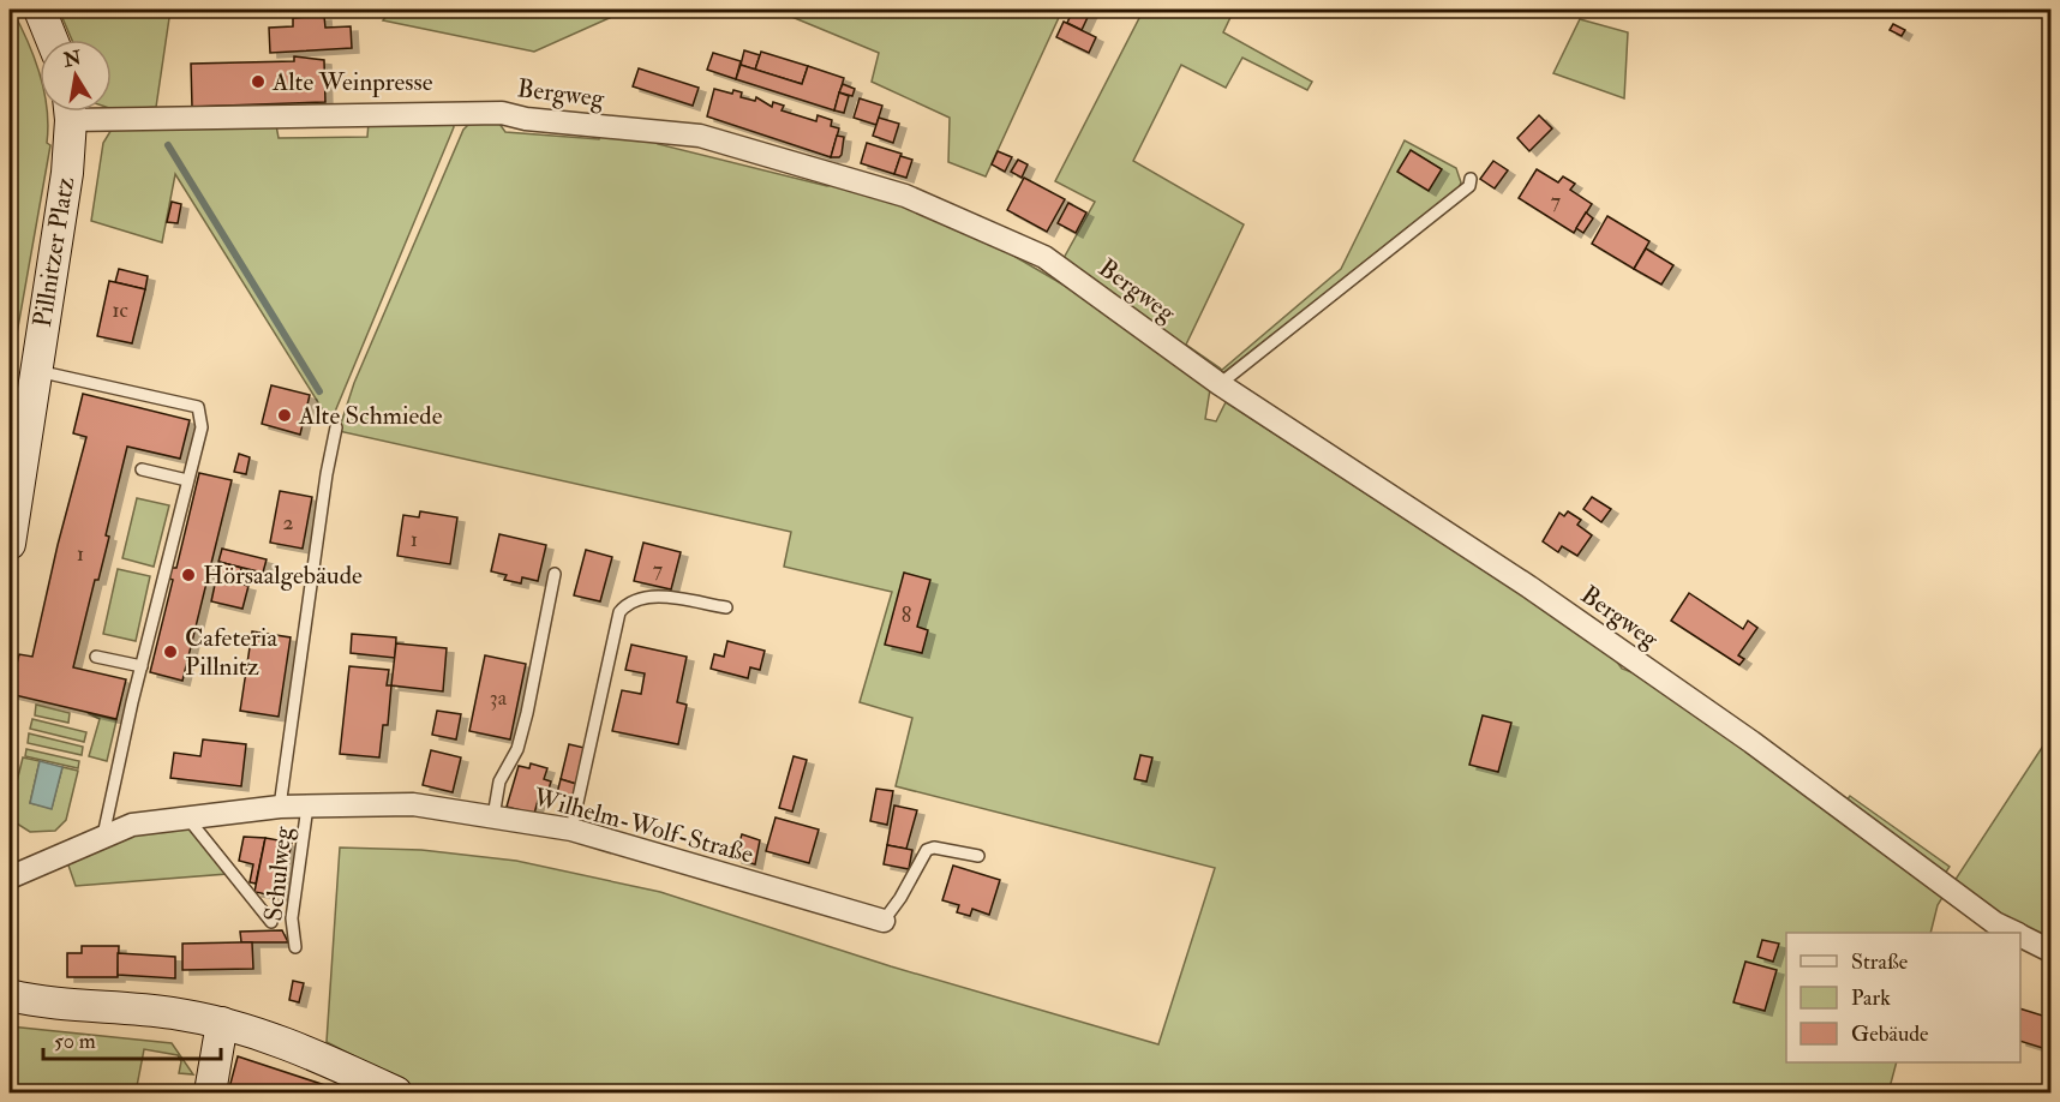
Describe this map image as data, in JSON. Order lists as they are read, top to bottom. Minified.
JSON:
{"streets":{"main road":["Pillnitzer Platz"],"street":["Bergweg","Wilhelm-Wolf-Straße"],"lane":["Schulweg"]},"crossings":[["Wilhelm-Wolf-Straße","Schulweg"]],"places":["Alte Weinpresse","Alte Schmiede","Hörsaalgebäude","Cafeteria Pillnitz"],"house_numbers":["7","1c","2","1","1","7","8","3a"],"legend":["Straße","Park","Gebäude"],"scale_bar":"50 m","north":"top"}
